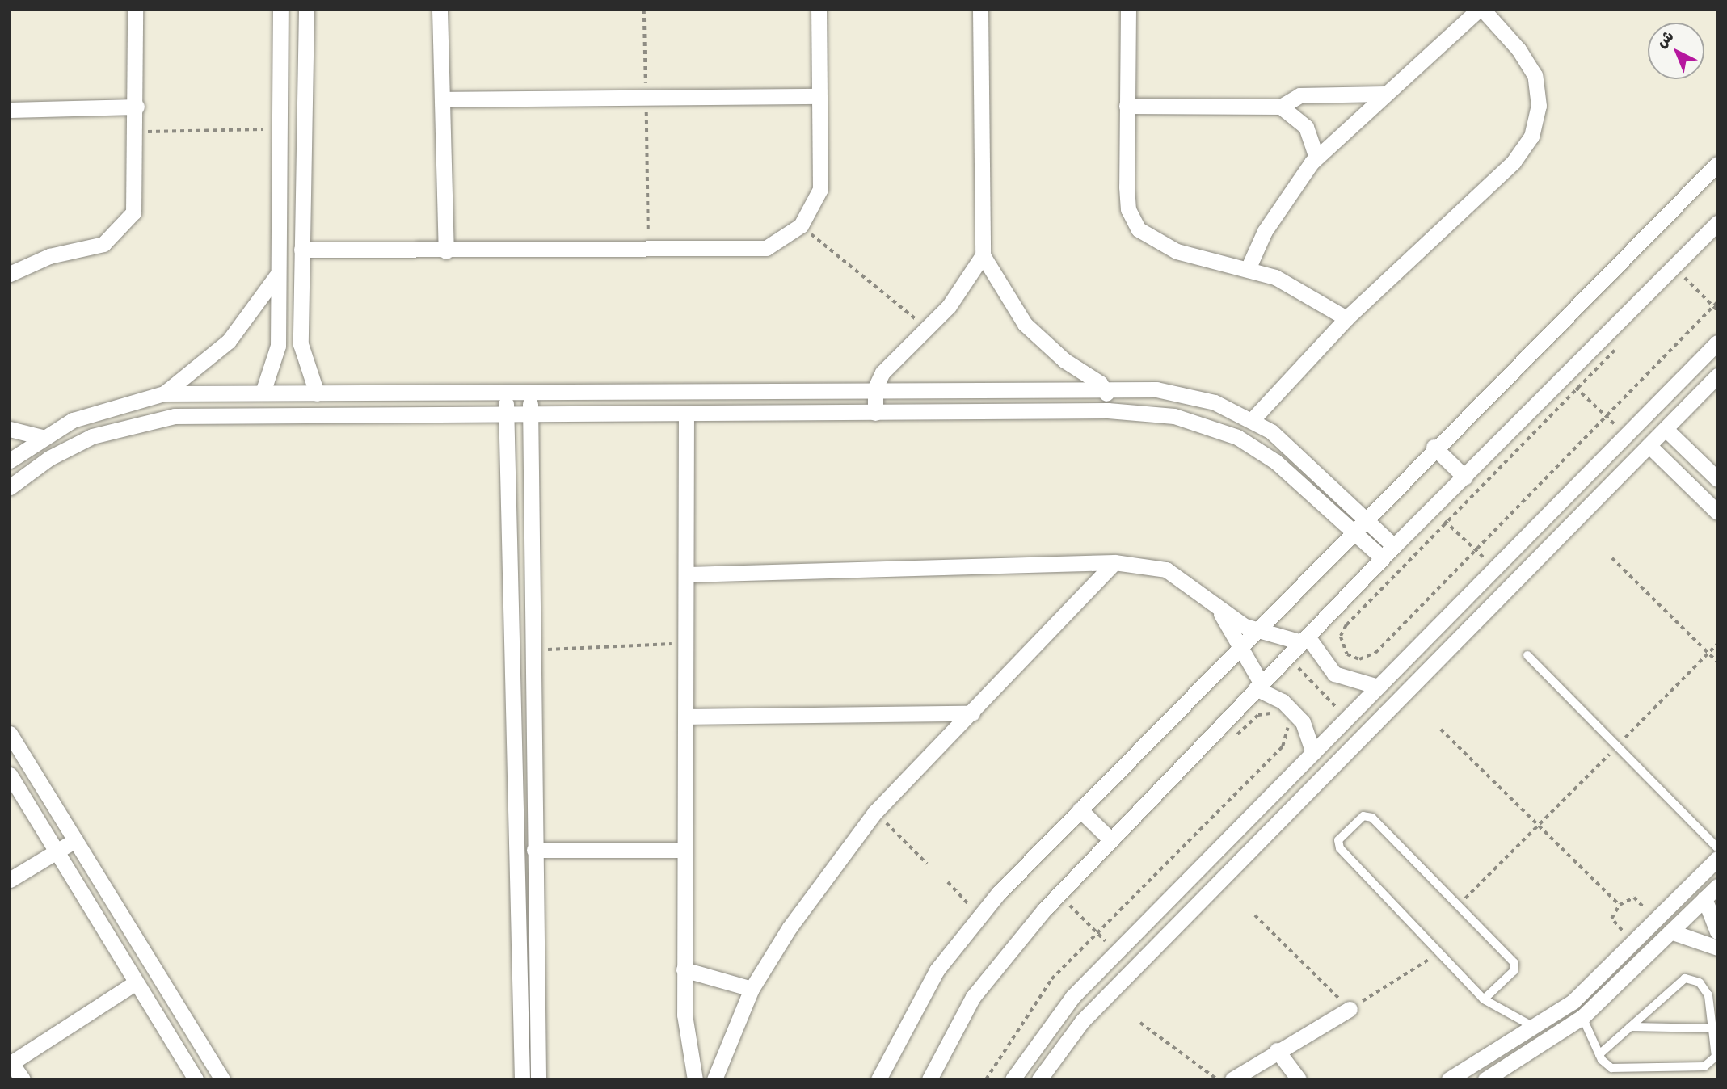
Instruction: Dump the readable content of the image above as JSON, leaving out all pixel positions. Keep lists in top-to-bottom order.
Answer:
{
  "north": "top left"
}
